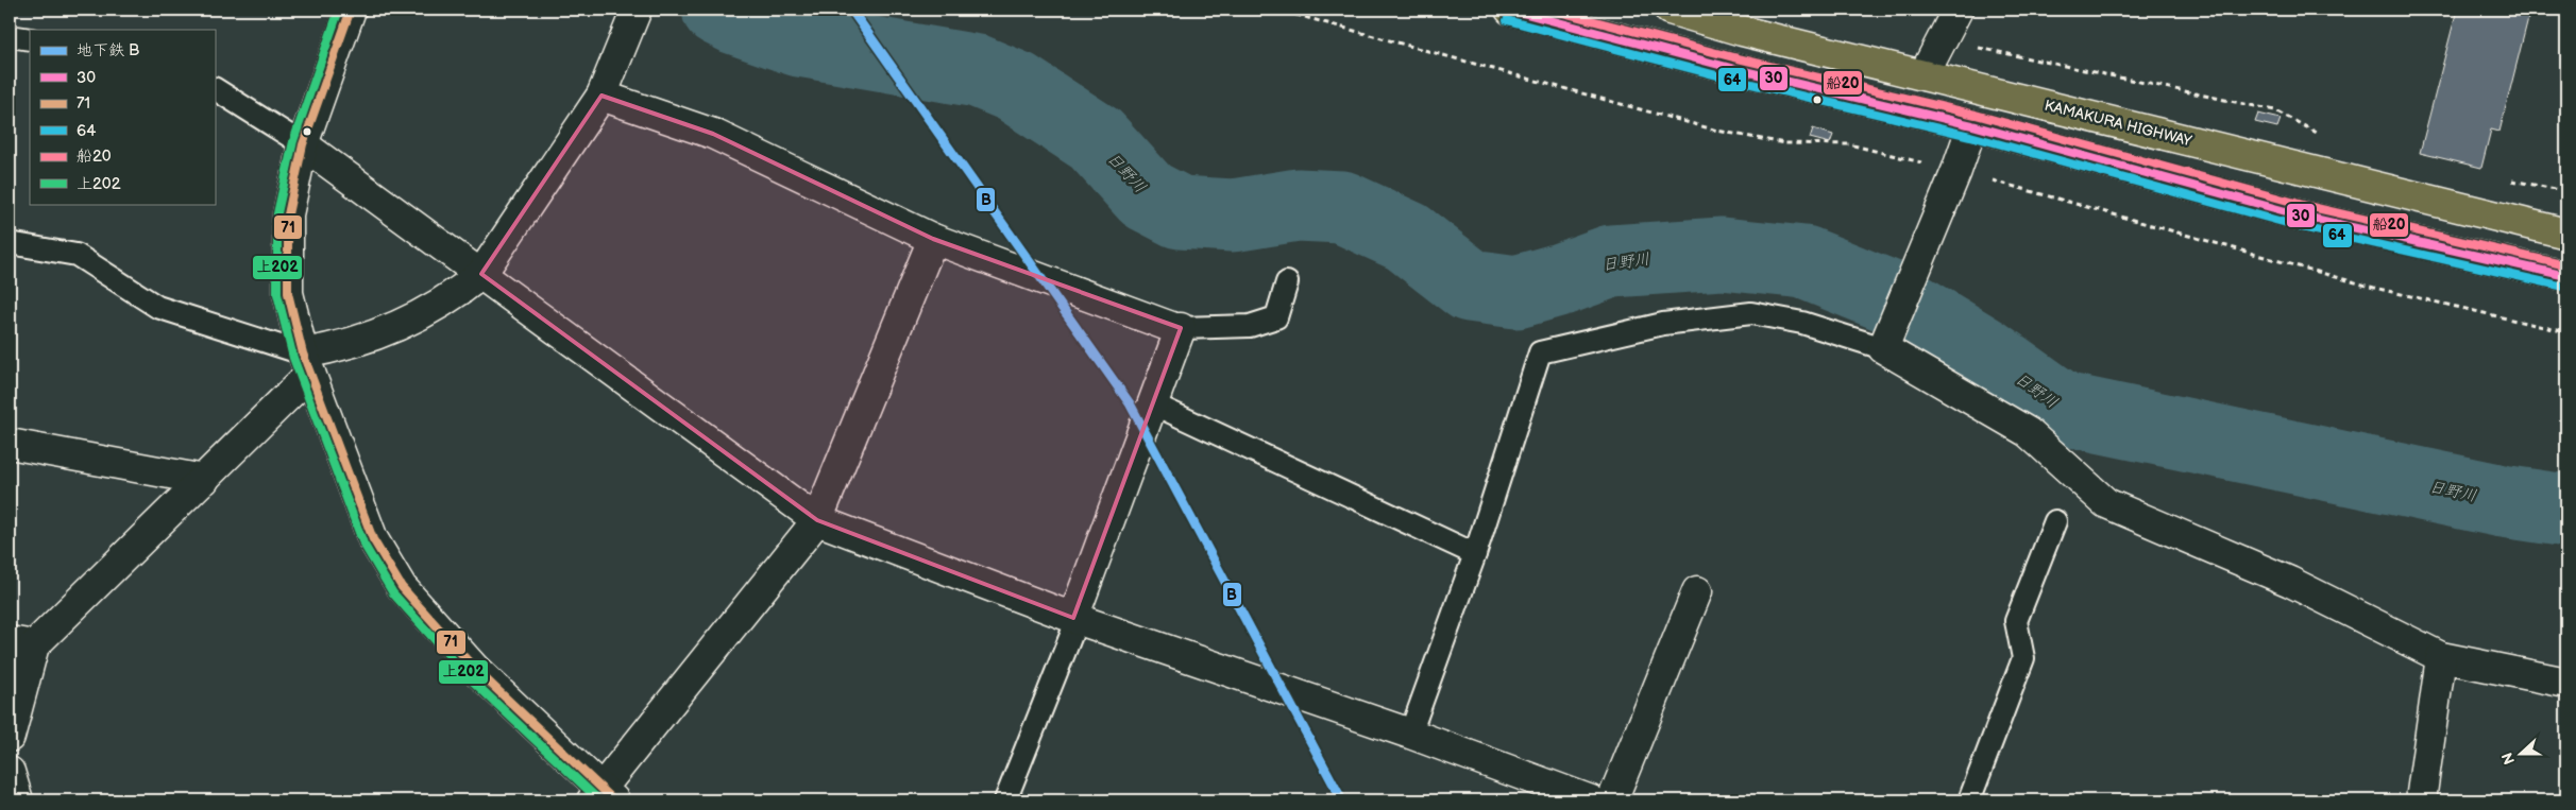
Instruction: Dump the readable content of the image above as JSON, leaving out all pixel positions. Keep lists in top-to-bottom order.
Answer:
{
  "streets": {
    "main road": ["KAMAKURA HIGHWAY"]
  },
  "water": ["日野川"],
  "lines": [
    "metro line B",
    "transit line 30",
    "transit line 71",
    "transit line 船20",
    "transit line 上202",
    "transit line 64"
  ],
  "legend": [
    "地下鉄 B",
    "30",
    "71",
    "64",
    "船20",
    "上202"
  ],
  "north": "left"
}
